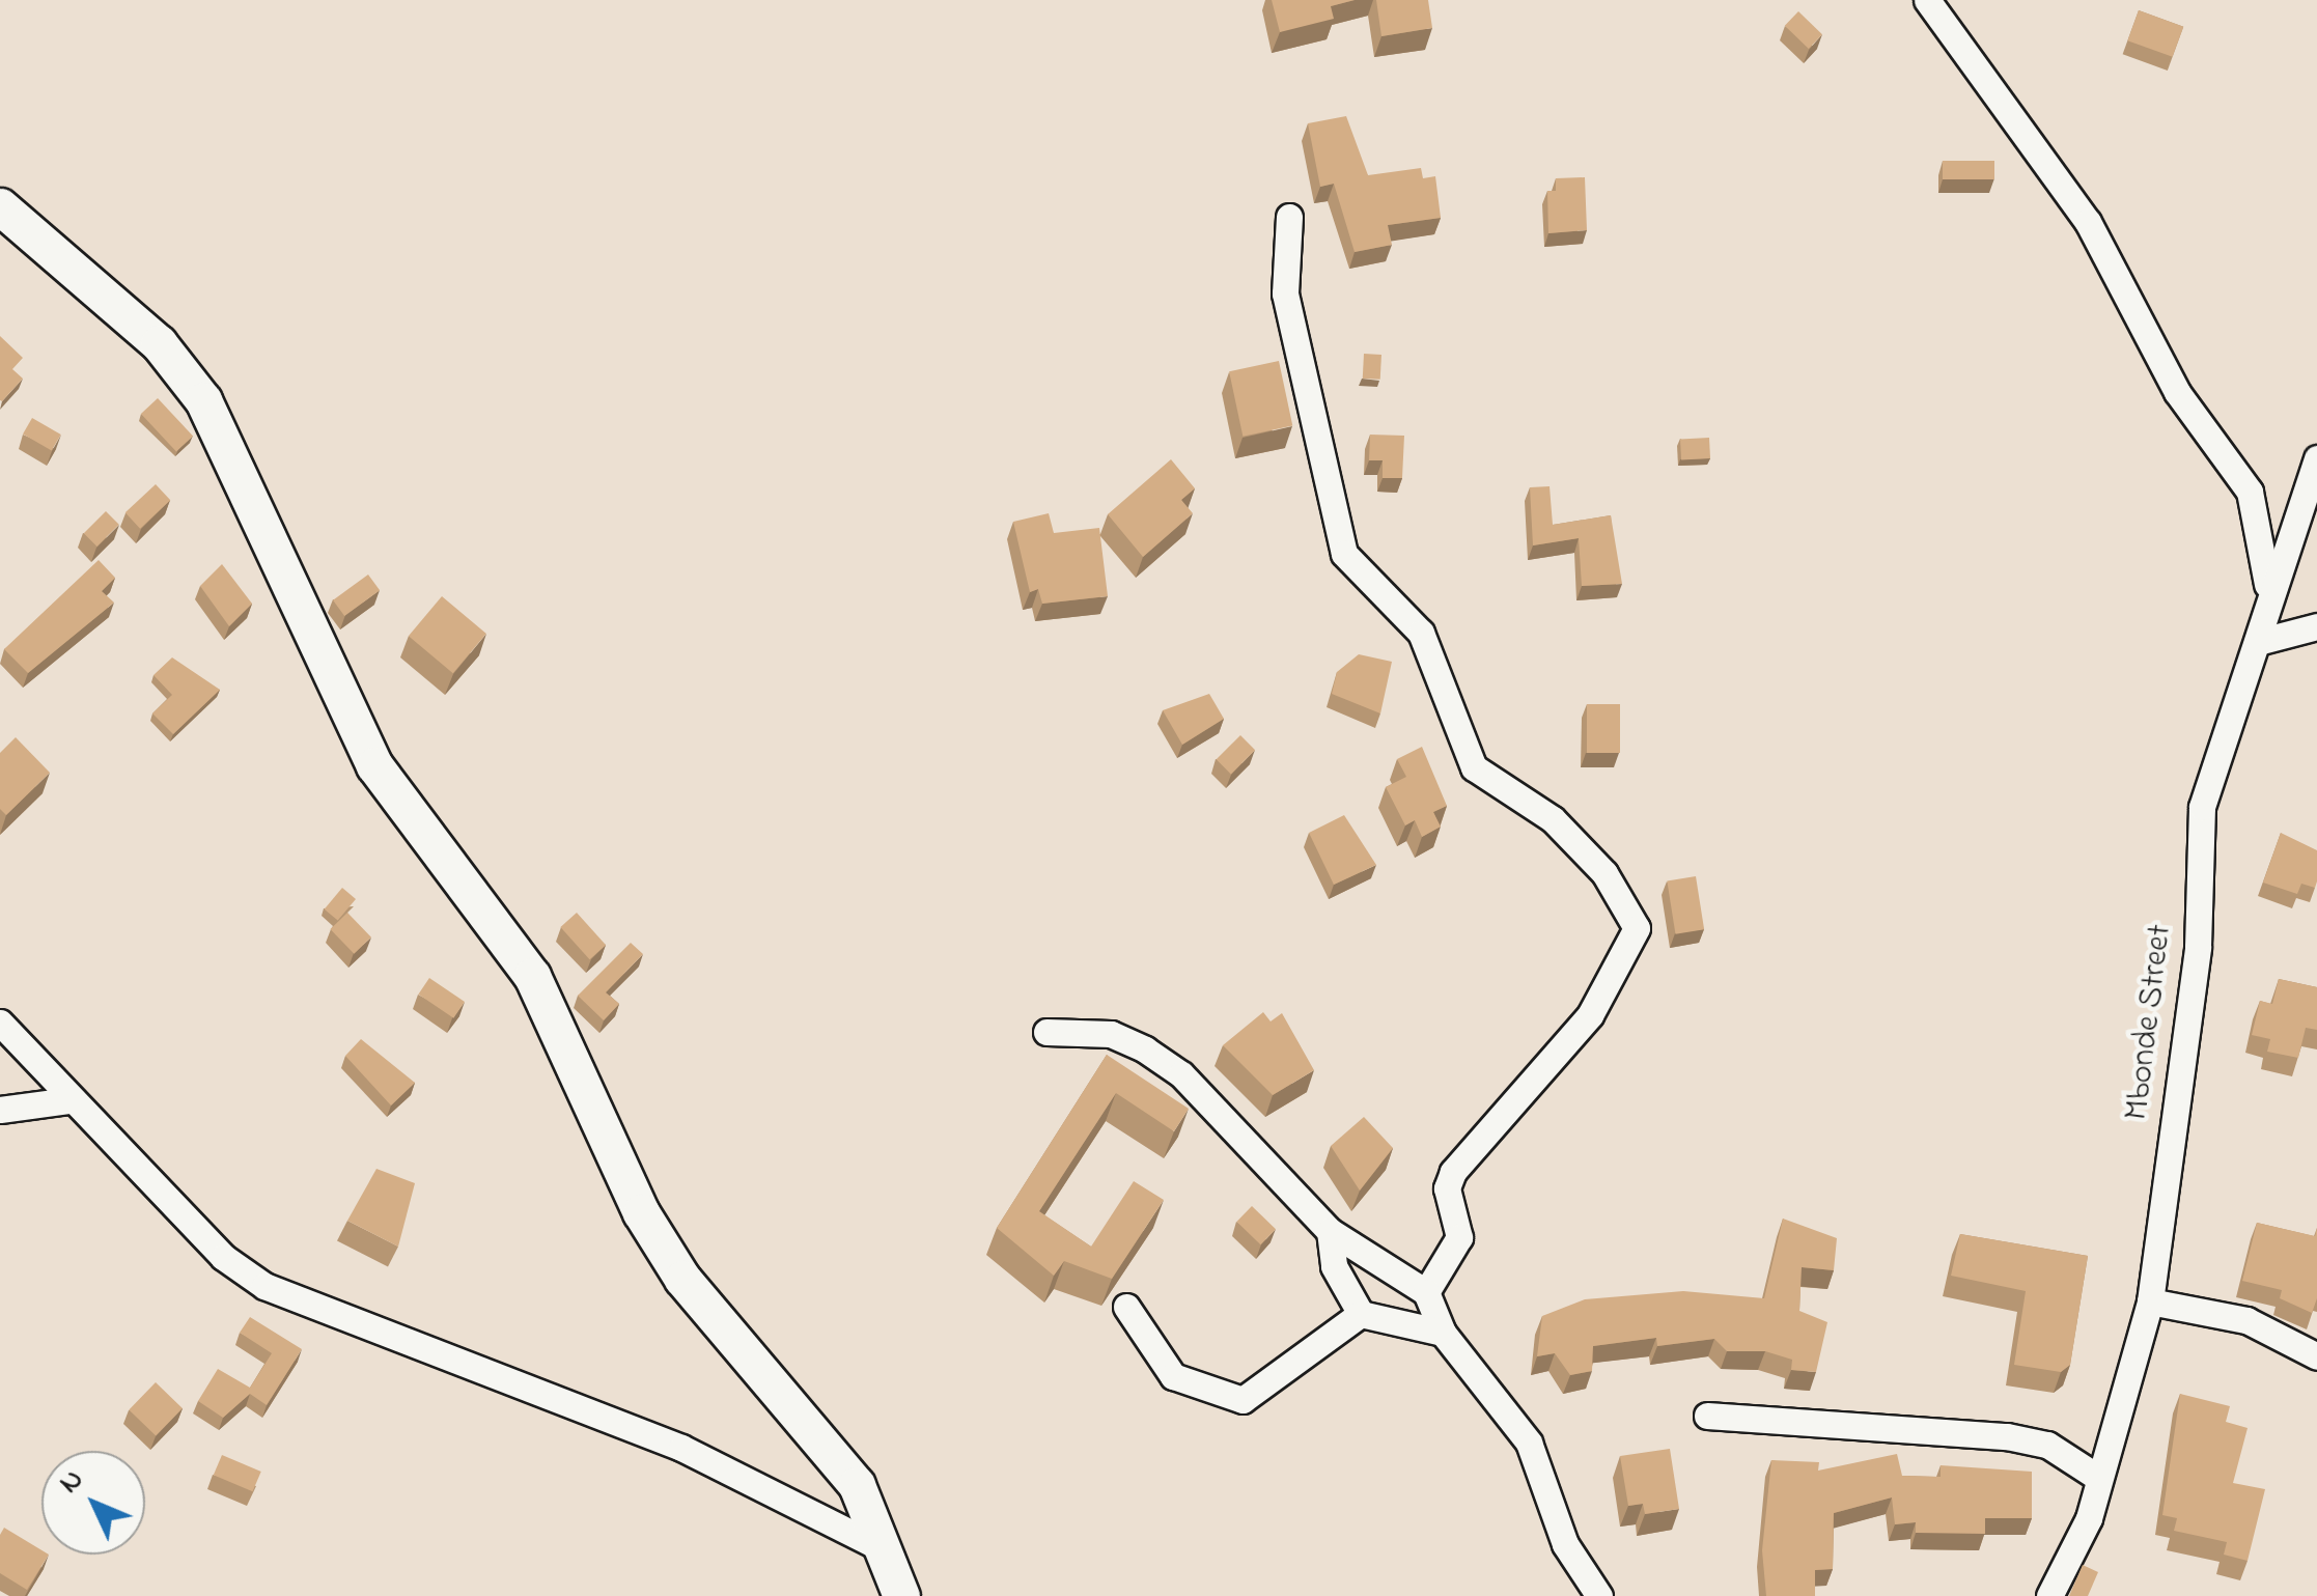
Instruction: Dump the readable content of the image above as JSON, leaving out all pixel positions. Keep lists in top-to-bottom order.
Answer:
{
  "streets": {
    "street": ["Mbonde Street"]
  },
  "north": "top left"
}
